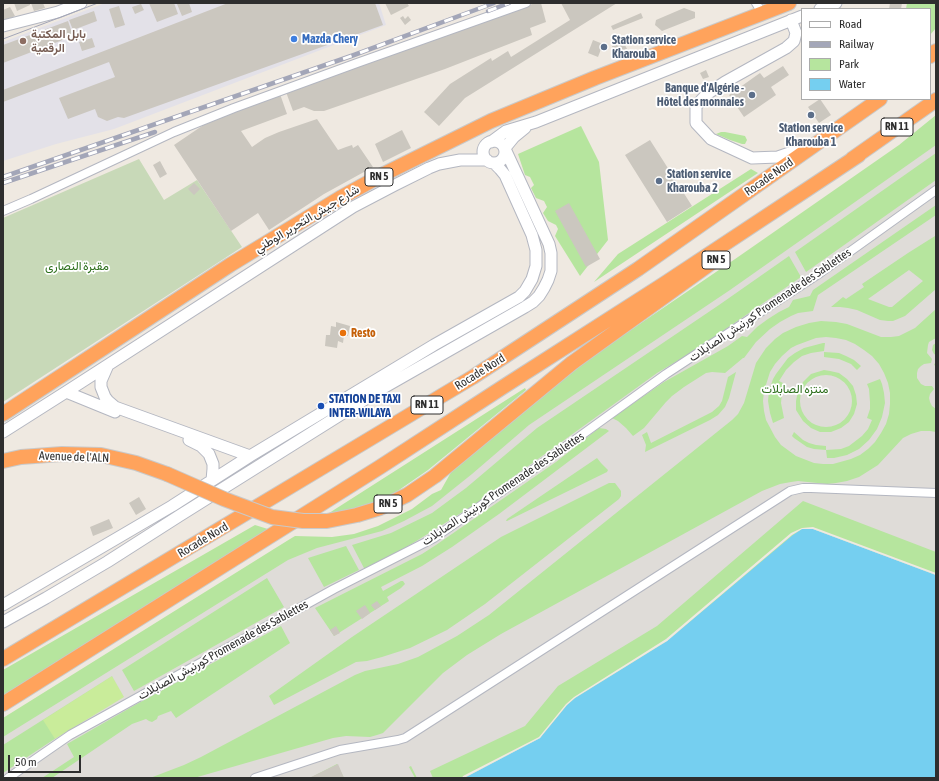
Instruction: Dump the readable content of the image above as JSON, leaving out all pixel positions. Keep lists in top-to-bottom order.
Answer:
{
  "streets": {
    "highway": [
      "RN 11",
      "RN 5",
      "Rocade Nord",
      "شارع جيش التحرير الوطني",
      "Avenue de l'ALN"
    ],
    "street": ["كورنيش الصابلات Promenade des Sablettes"]
  },
  "crossings": [
    ["Rocade Nord", "Avenue de l'ALN"]
  ],
  "parks": ["مقبرة النصارى", "منتزه الصابلات"],
  "places": [
    "Mazda Chery",
    "بابل المكتبة الرقمية",
    "Station service Kharouba",
    "Banque d'Algérie - Hôtel des monnaies",
    "Station service Kharouba 1",
    "Station service Kharouba 2",
    "Resto",
    "STATION DE TAXI INTER-WILAYA"
  ],
  "legend": [
    "Road",
    "Railway",
    "Park",
    "Water"
  ],
  "scale_bar": "50 m"
}
